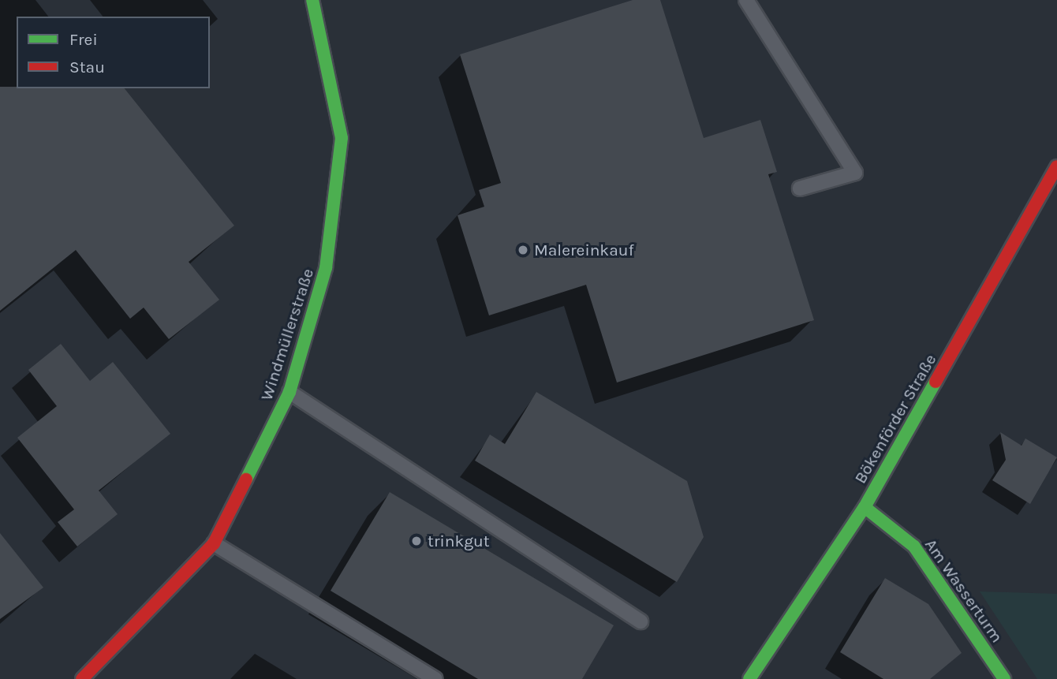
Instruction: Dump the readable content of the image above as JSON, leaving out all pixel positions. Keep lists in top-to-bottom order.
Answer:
{
  "streets": {
    "street": ["Windmüllerstraße", "Bökenförder Straße", "Am Wasserturm"]
  },
  "crossings": [
    ["Bökenförder Straße", "Am Wasserturm"]
  ],
  "places": ["Malereinkauf", "trinkgut"],
  "legend": ["Frei", "Stau"]
}
